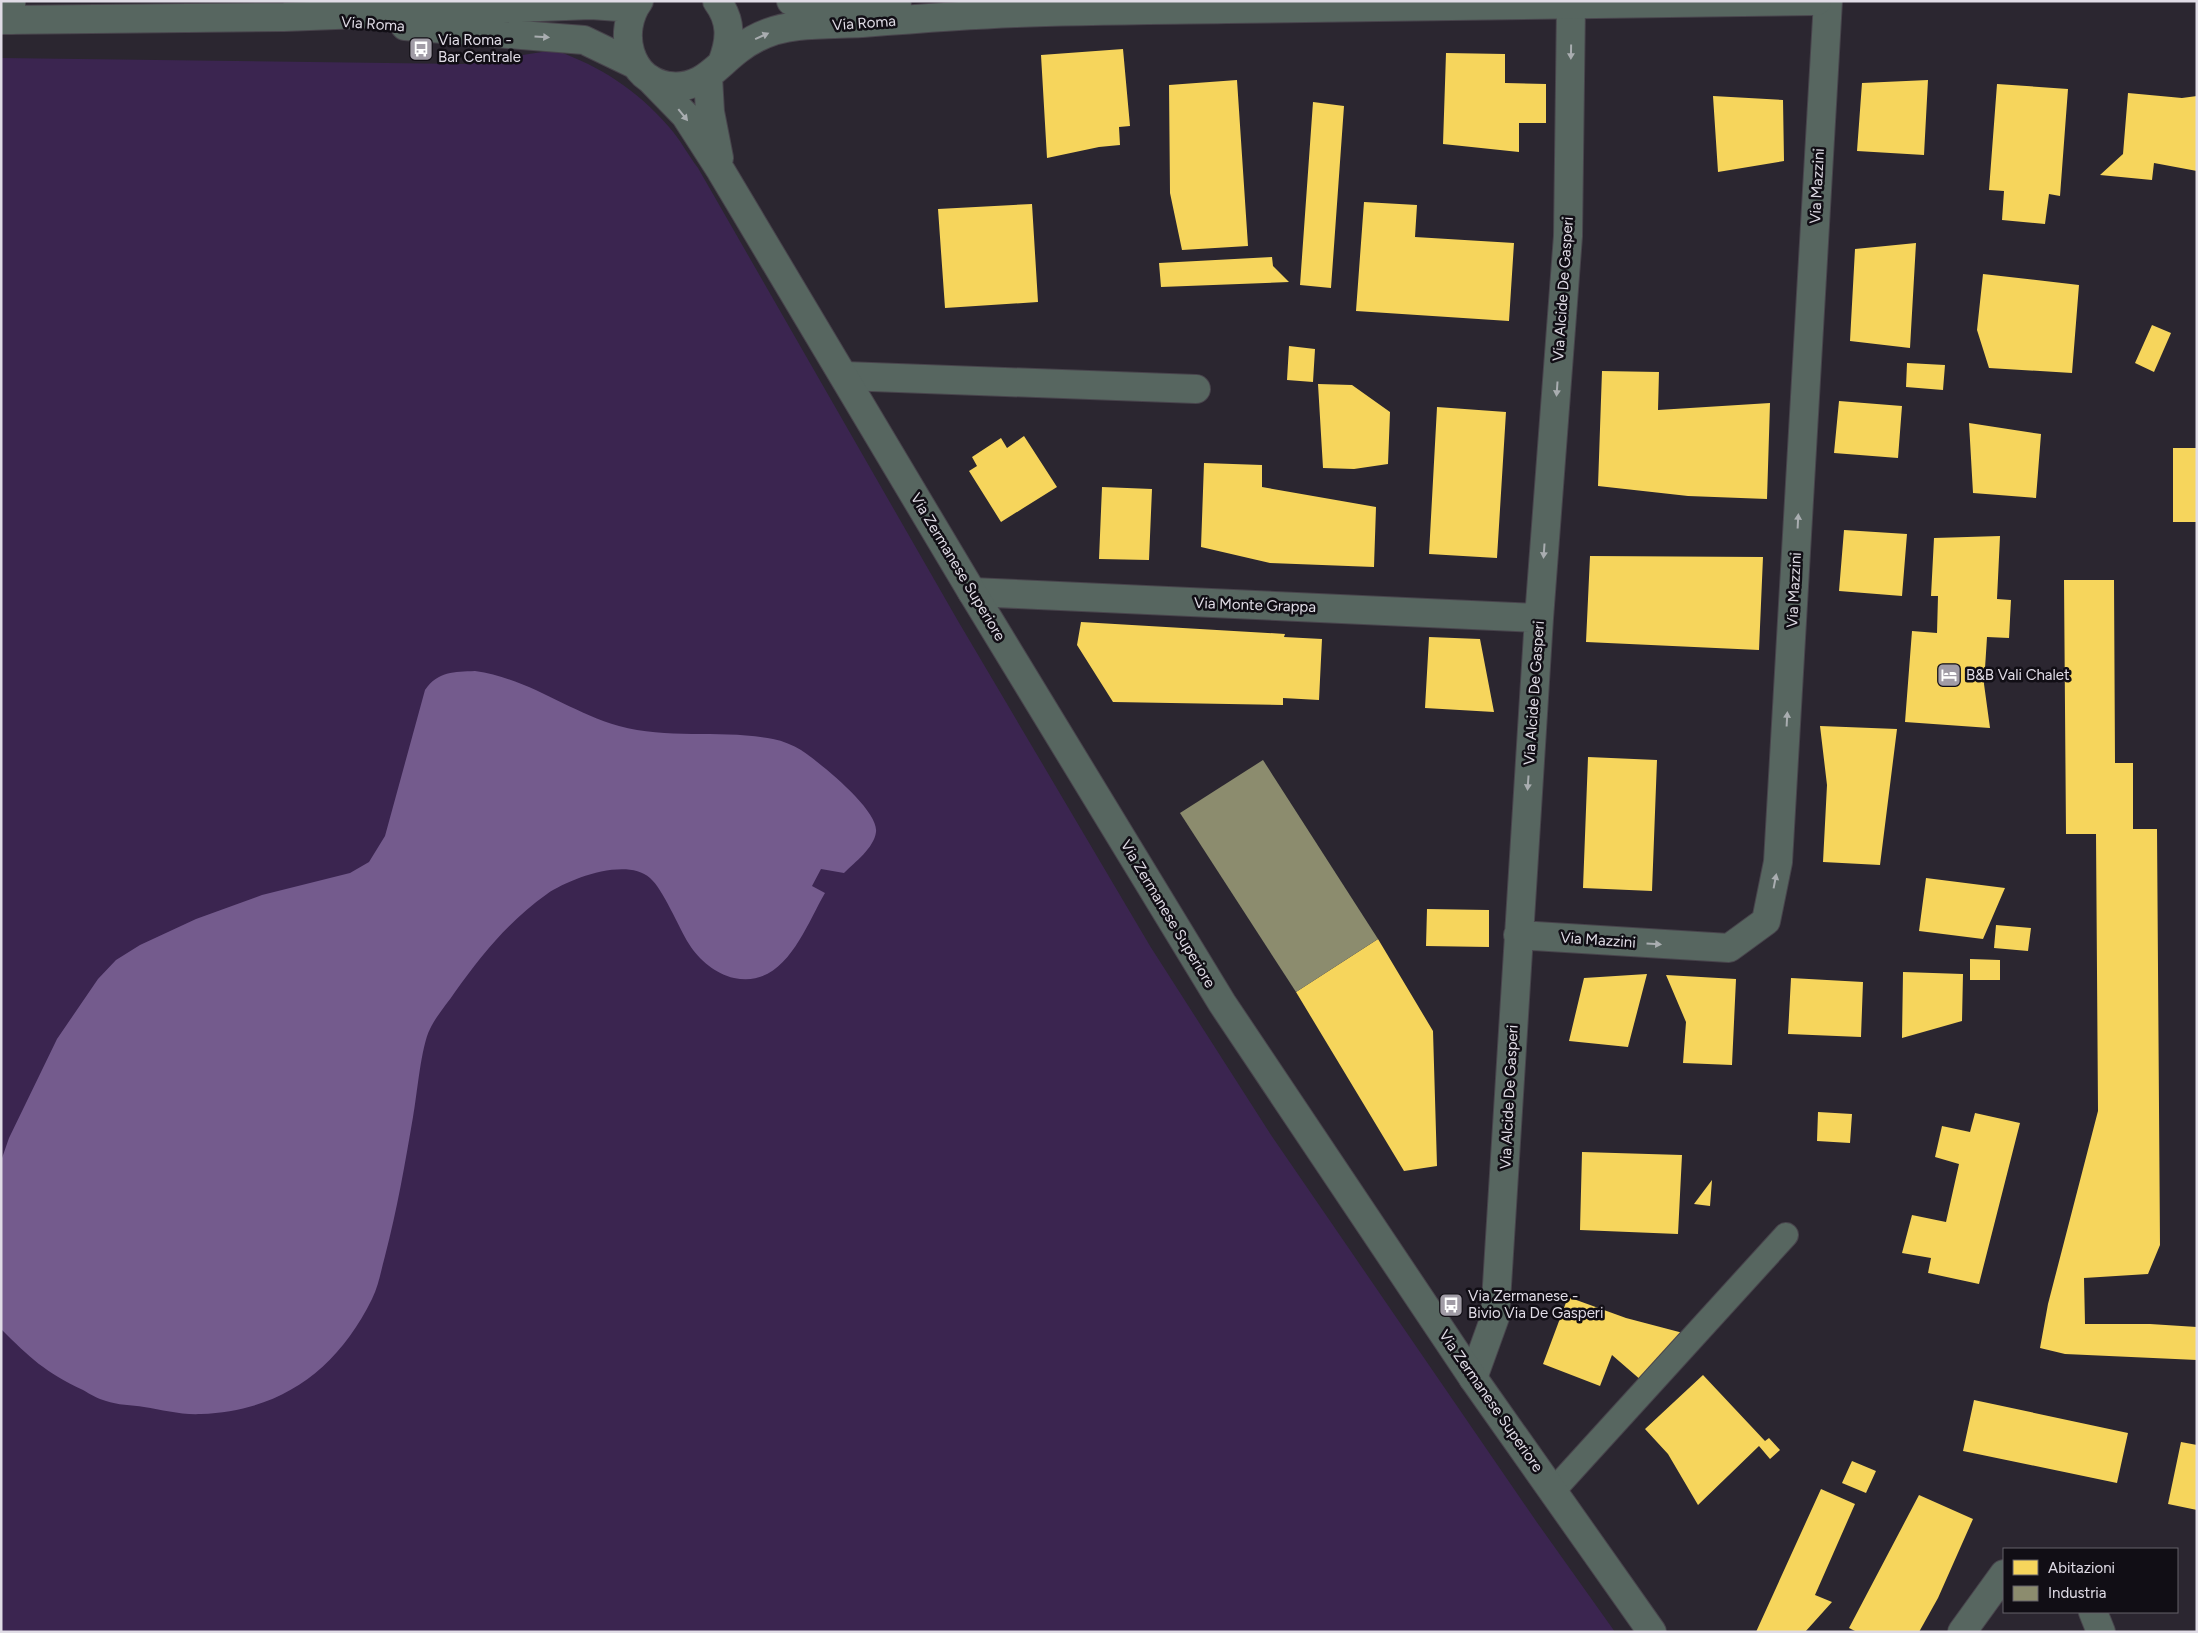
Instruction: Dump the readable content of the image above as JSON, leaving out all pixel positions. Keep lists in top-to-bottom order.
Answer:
{
  "streets": {
    "street": [
      "Via Roma",
      "Via Mazzini",
      "Via Alcide De Gasperi",
      "Via Zermanese Superiore",
      "Via Monte Grappa"
    ]
  },
  "crossings": [
    ["Via Roma", "Via Alcide De Gasperi"],
    ["Via Roma", "Via Zermanese Superiore"],
    ["Via Mazzini", "Via Alcide De Gasperi"],
    ["Via Alcide De Gasperi", "Via Zermanese Superiore"],
    ["Via Alcide De Gasperi", "Via Monte Grappa"],
    ["Via Zermanese Superiore", "Via Monte Grappa"]
  ],
  "one_way": ["Via Mazzini", "Via Alcide De Gasperi"],
  "places": {
    "bus stop": ["Via Roma - Bar Centrale", "Via Zermanese - Bivio Via De Gasperi"],
    "hotel": ["B&B Vali Chalet"]
  },
  "legend": ["Abitazioni", "Industria"]
}
